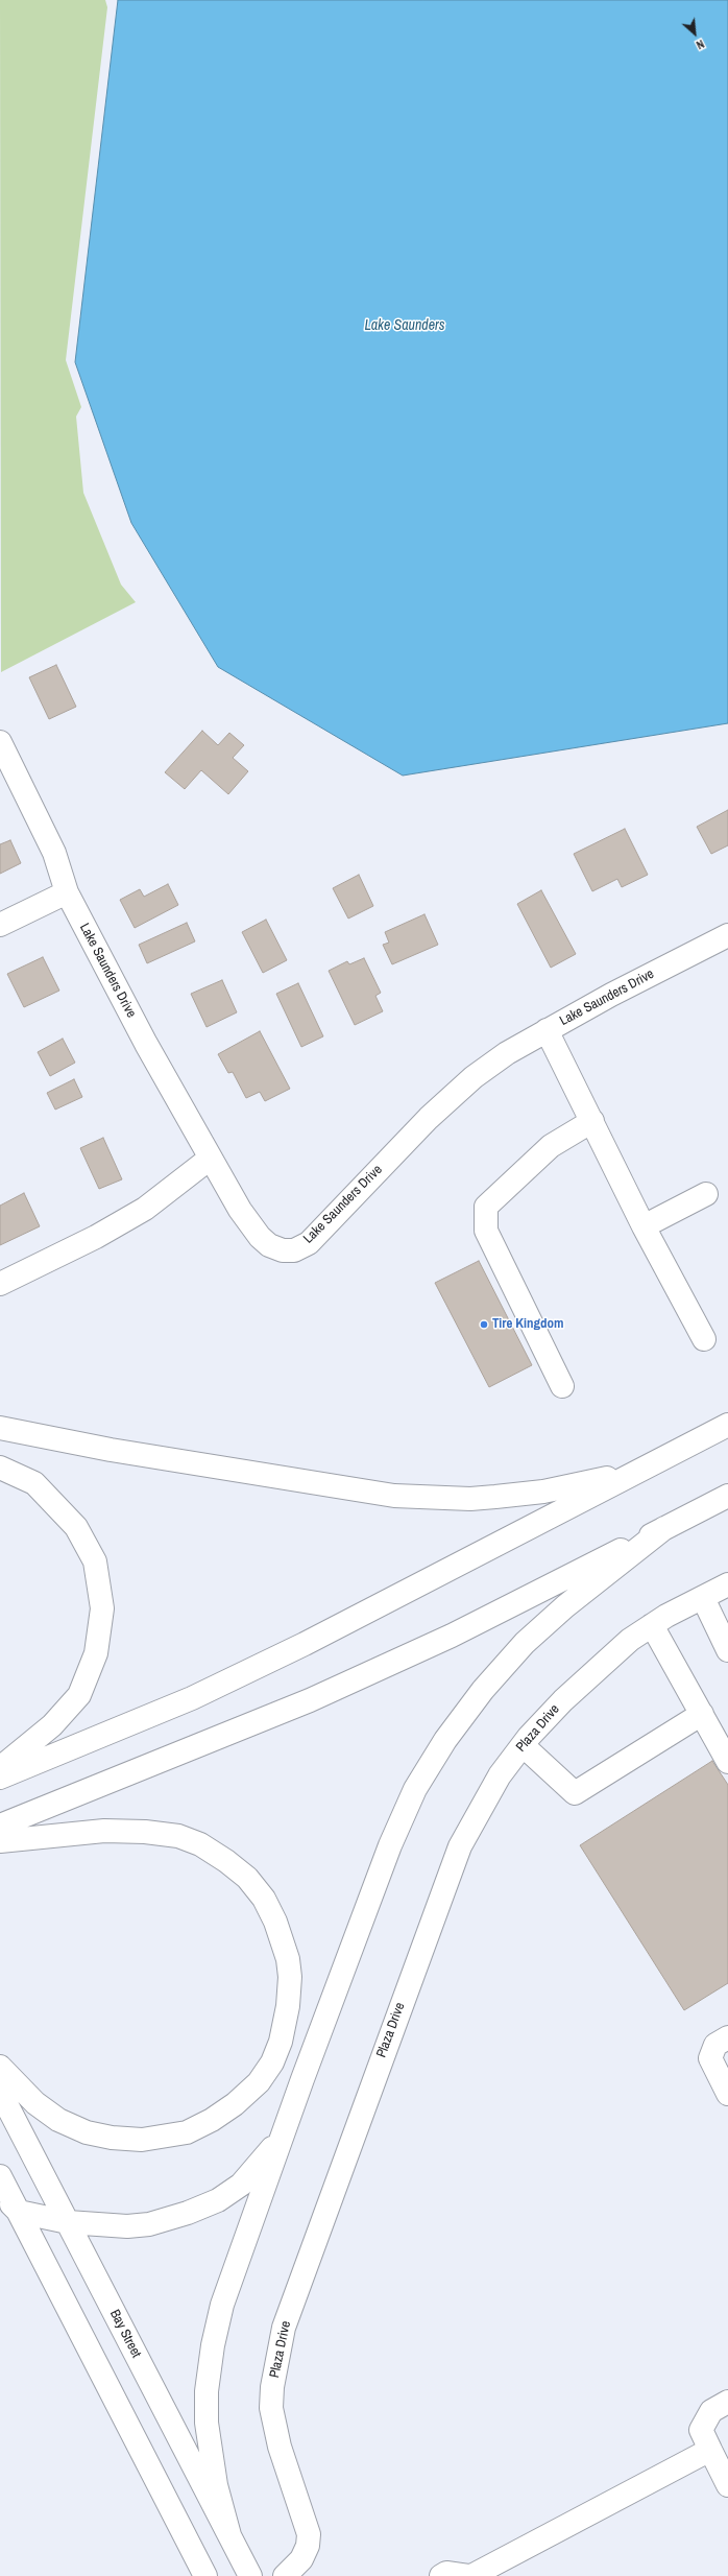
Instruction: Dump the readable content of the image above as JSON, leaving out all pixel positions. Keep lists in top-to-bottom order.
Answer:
{
  "streets": {
    "main road": ["Lake Saunders Drive", "Plaza Drive", "Bay Street"]
  },
  "water": ["Lake Saunders"],
  "places": ["Tire Kingdom"],
  "north": "bottom right"
}
